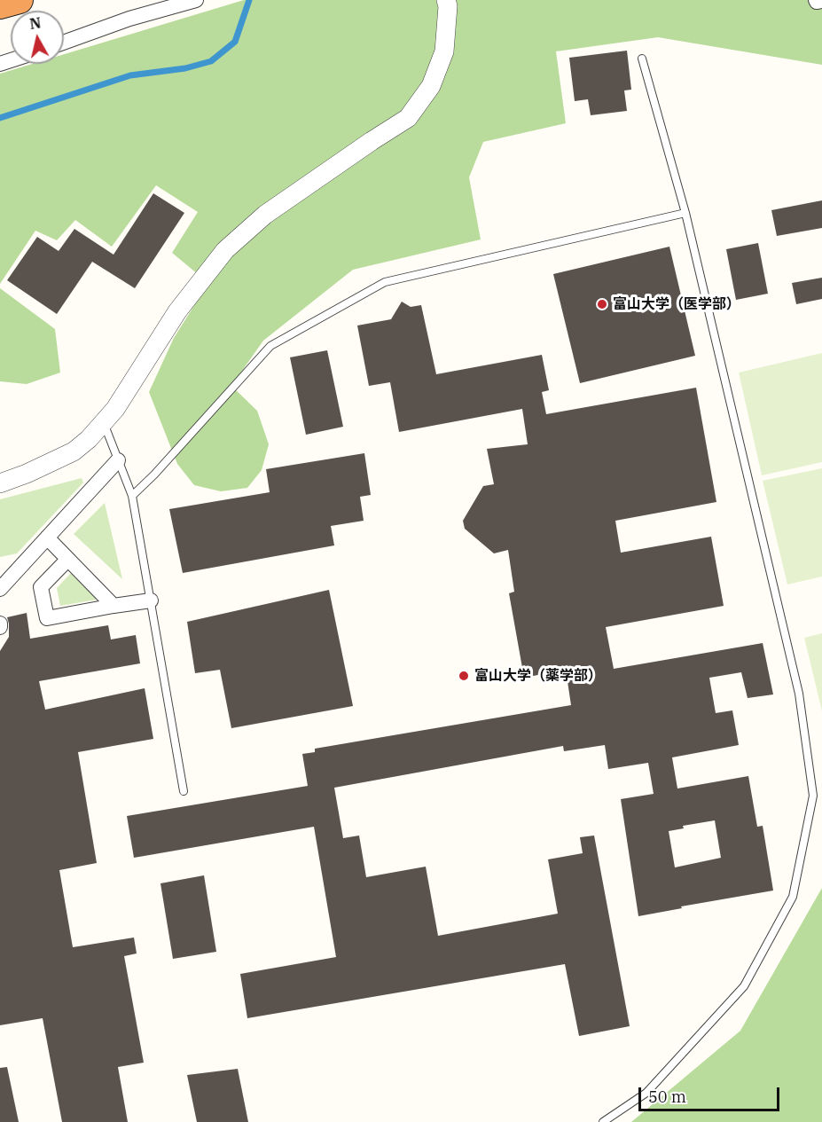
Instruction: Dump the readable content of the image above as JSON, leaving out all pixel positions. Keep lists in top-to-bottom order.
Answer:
{
  "places": ["富山大学（医学部）", "富山大学（薬学部）"],
  "scale_bar": "50 m",
  "north": "top"
}
